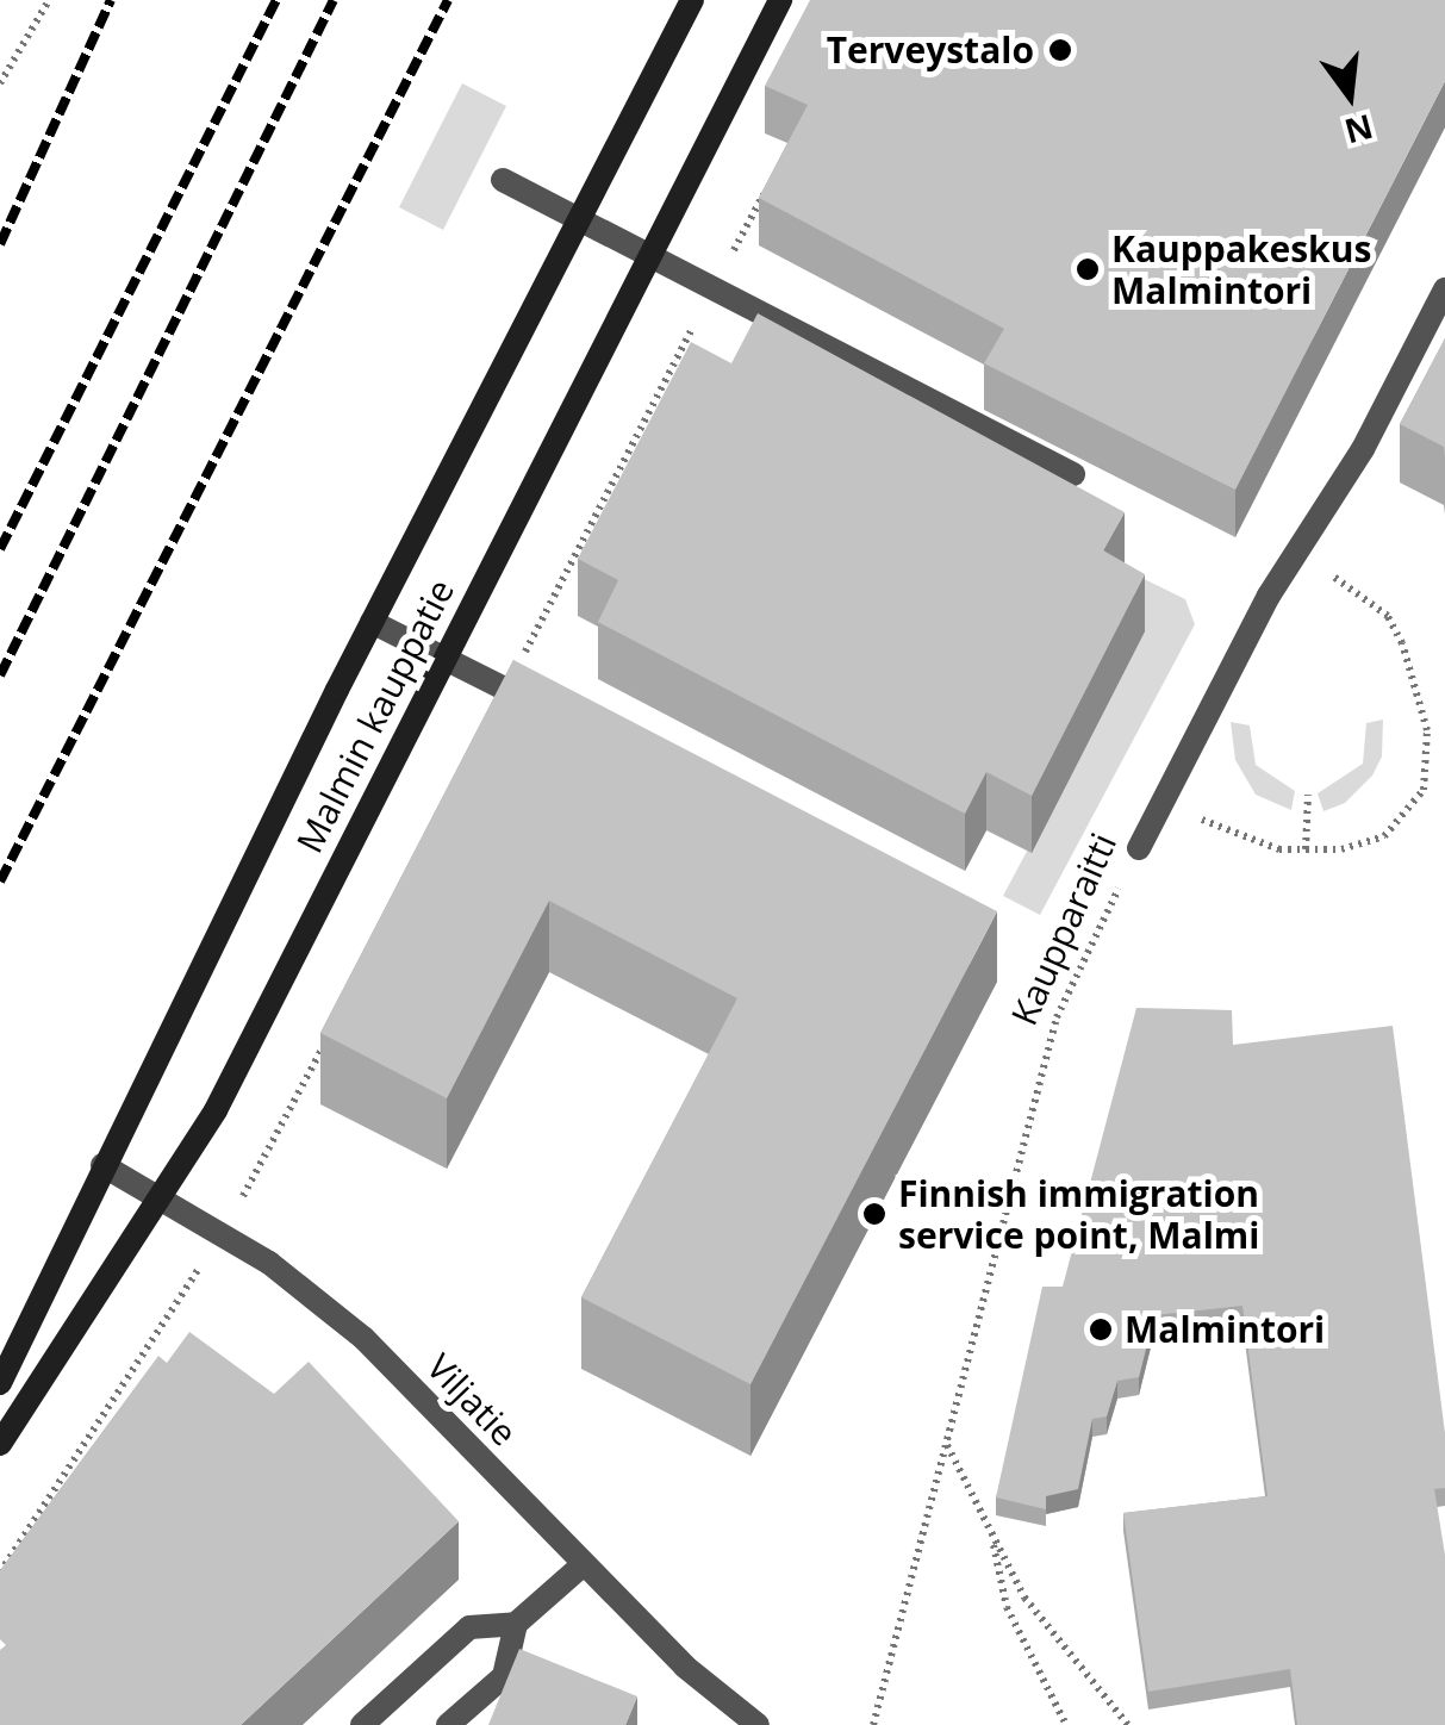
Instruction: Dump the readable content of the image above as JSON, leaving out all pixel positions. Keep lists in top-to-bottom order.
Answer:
{
  "streets": {
    "main road": ["Malmin kauppatie"],
    "street": ["Kaupparaitti", "Viljatie"]
  },
  "crossings": [
    ["Malmin kauppatie", "Viljatie"]
  ],
  "places": [
    "Terveystalo",
    "Kauppakeskus Malmintori",
    "Finnish immigration service point, Malmi",
    "Malmintori"
  ],
  "north": "bottom"
}
